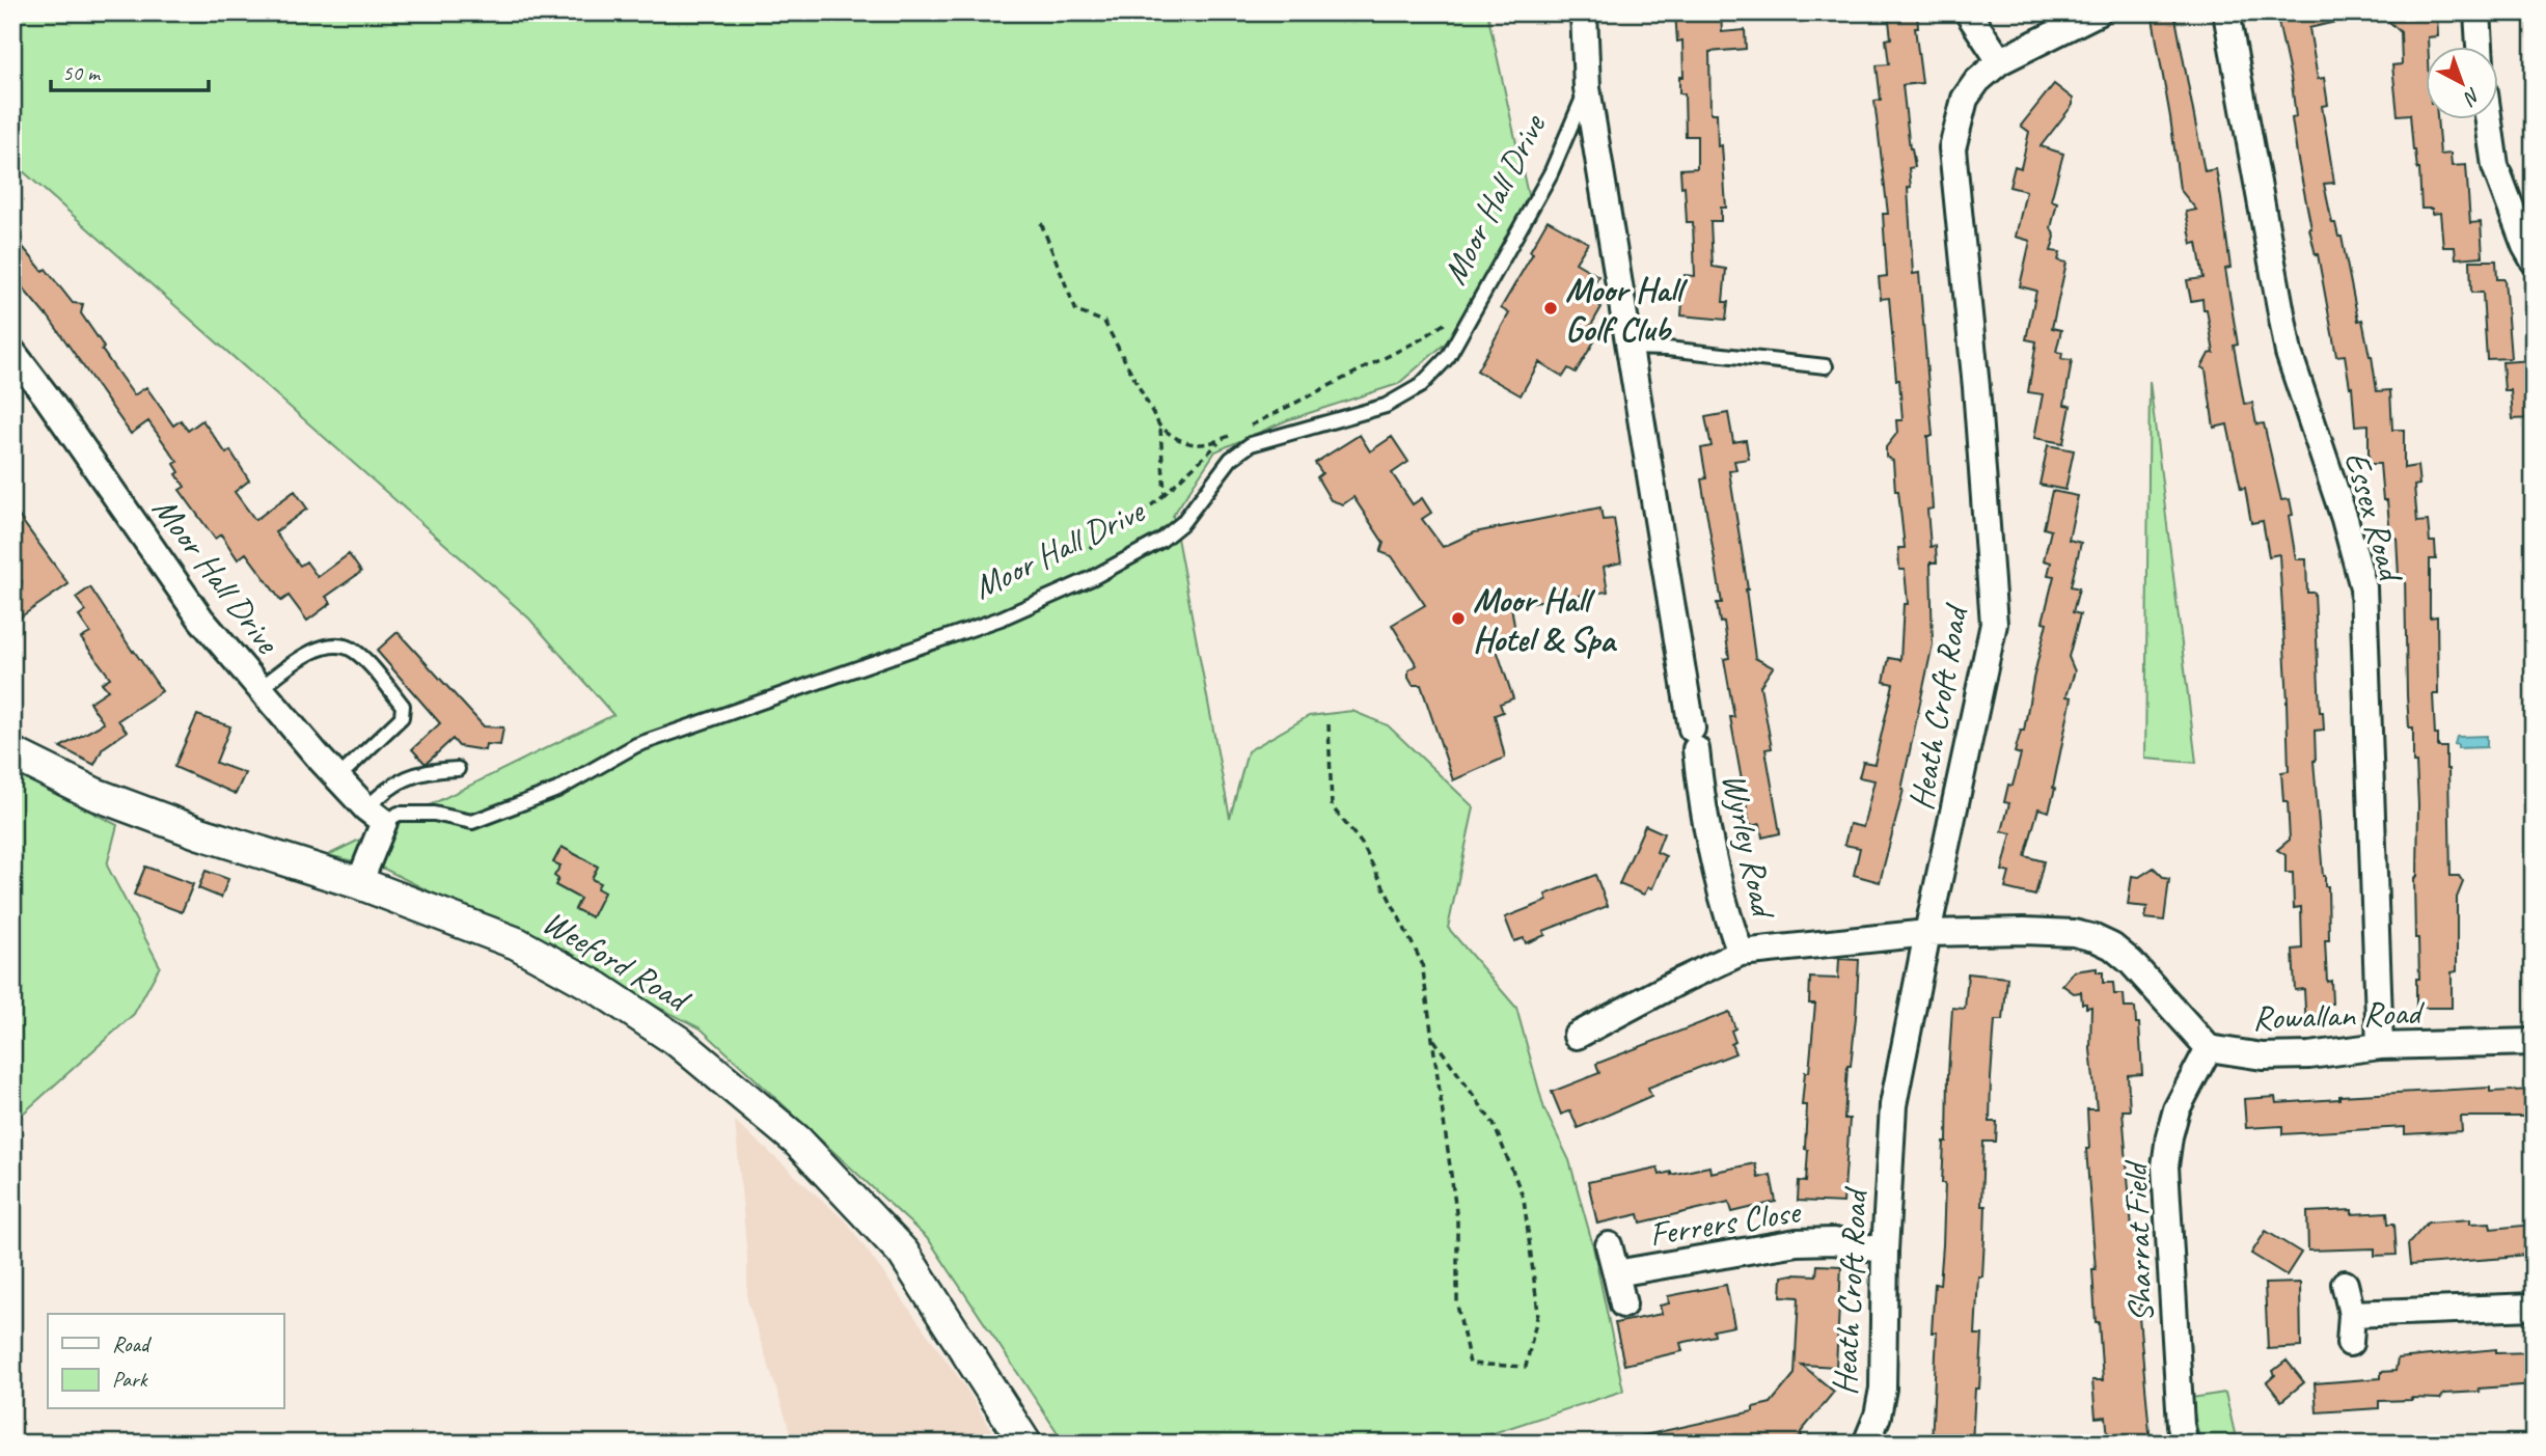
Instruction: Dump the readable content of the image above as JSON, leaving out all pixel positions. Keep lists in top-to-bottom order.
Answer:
{
  "streets": {
    "street": [
      "Moor Hall Drive",
      "Essex Road",
      "Heath Croft Road",
      "Wyrley Road",
      "Weeford Road",
      "Rowallan Road",
      "Ferrers Close",
      "Sharrat Field"
    ]
  },
  "crossings": [
    ["Moor Hall Drive", "Wyrley Road"],
    ["Essex Road", "Rowallan Road"],
    ["Heath Croft Road", "Rowallan Road"],
    ["Heath Croft Road", "Ferrers Close"],
    ["Wyrley Road", "Rowallan Road"],
    ["Rowallan Road", "Sharrat Field"]
  ],
  "places": ["Moor Hall Golf Club", "Moor Hall Hotel & Spa"],
  "legend": ["Road", "Park"],
  "scale_bar": "50 m",
  "north": "bottom right"
}
